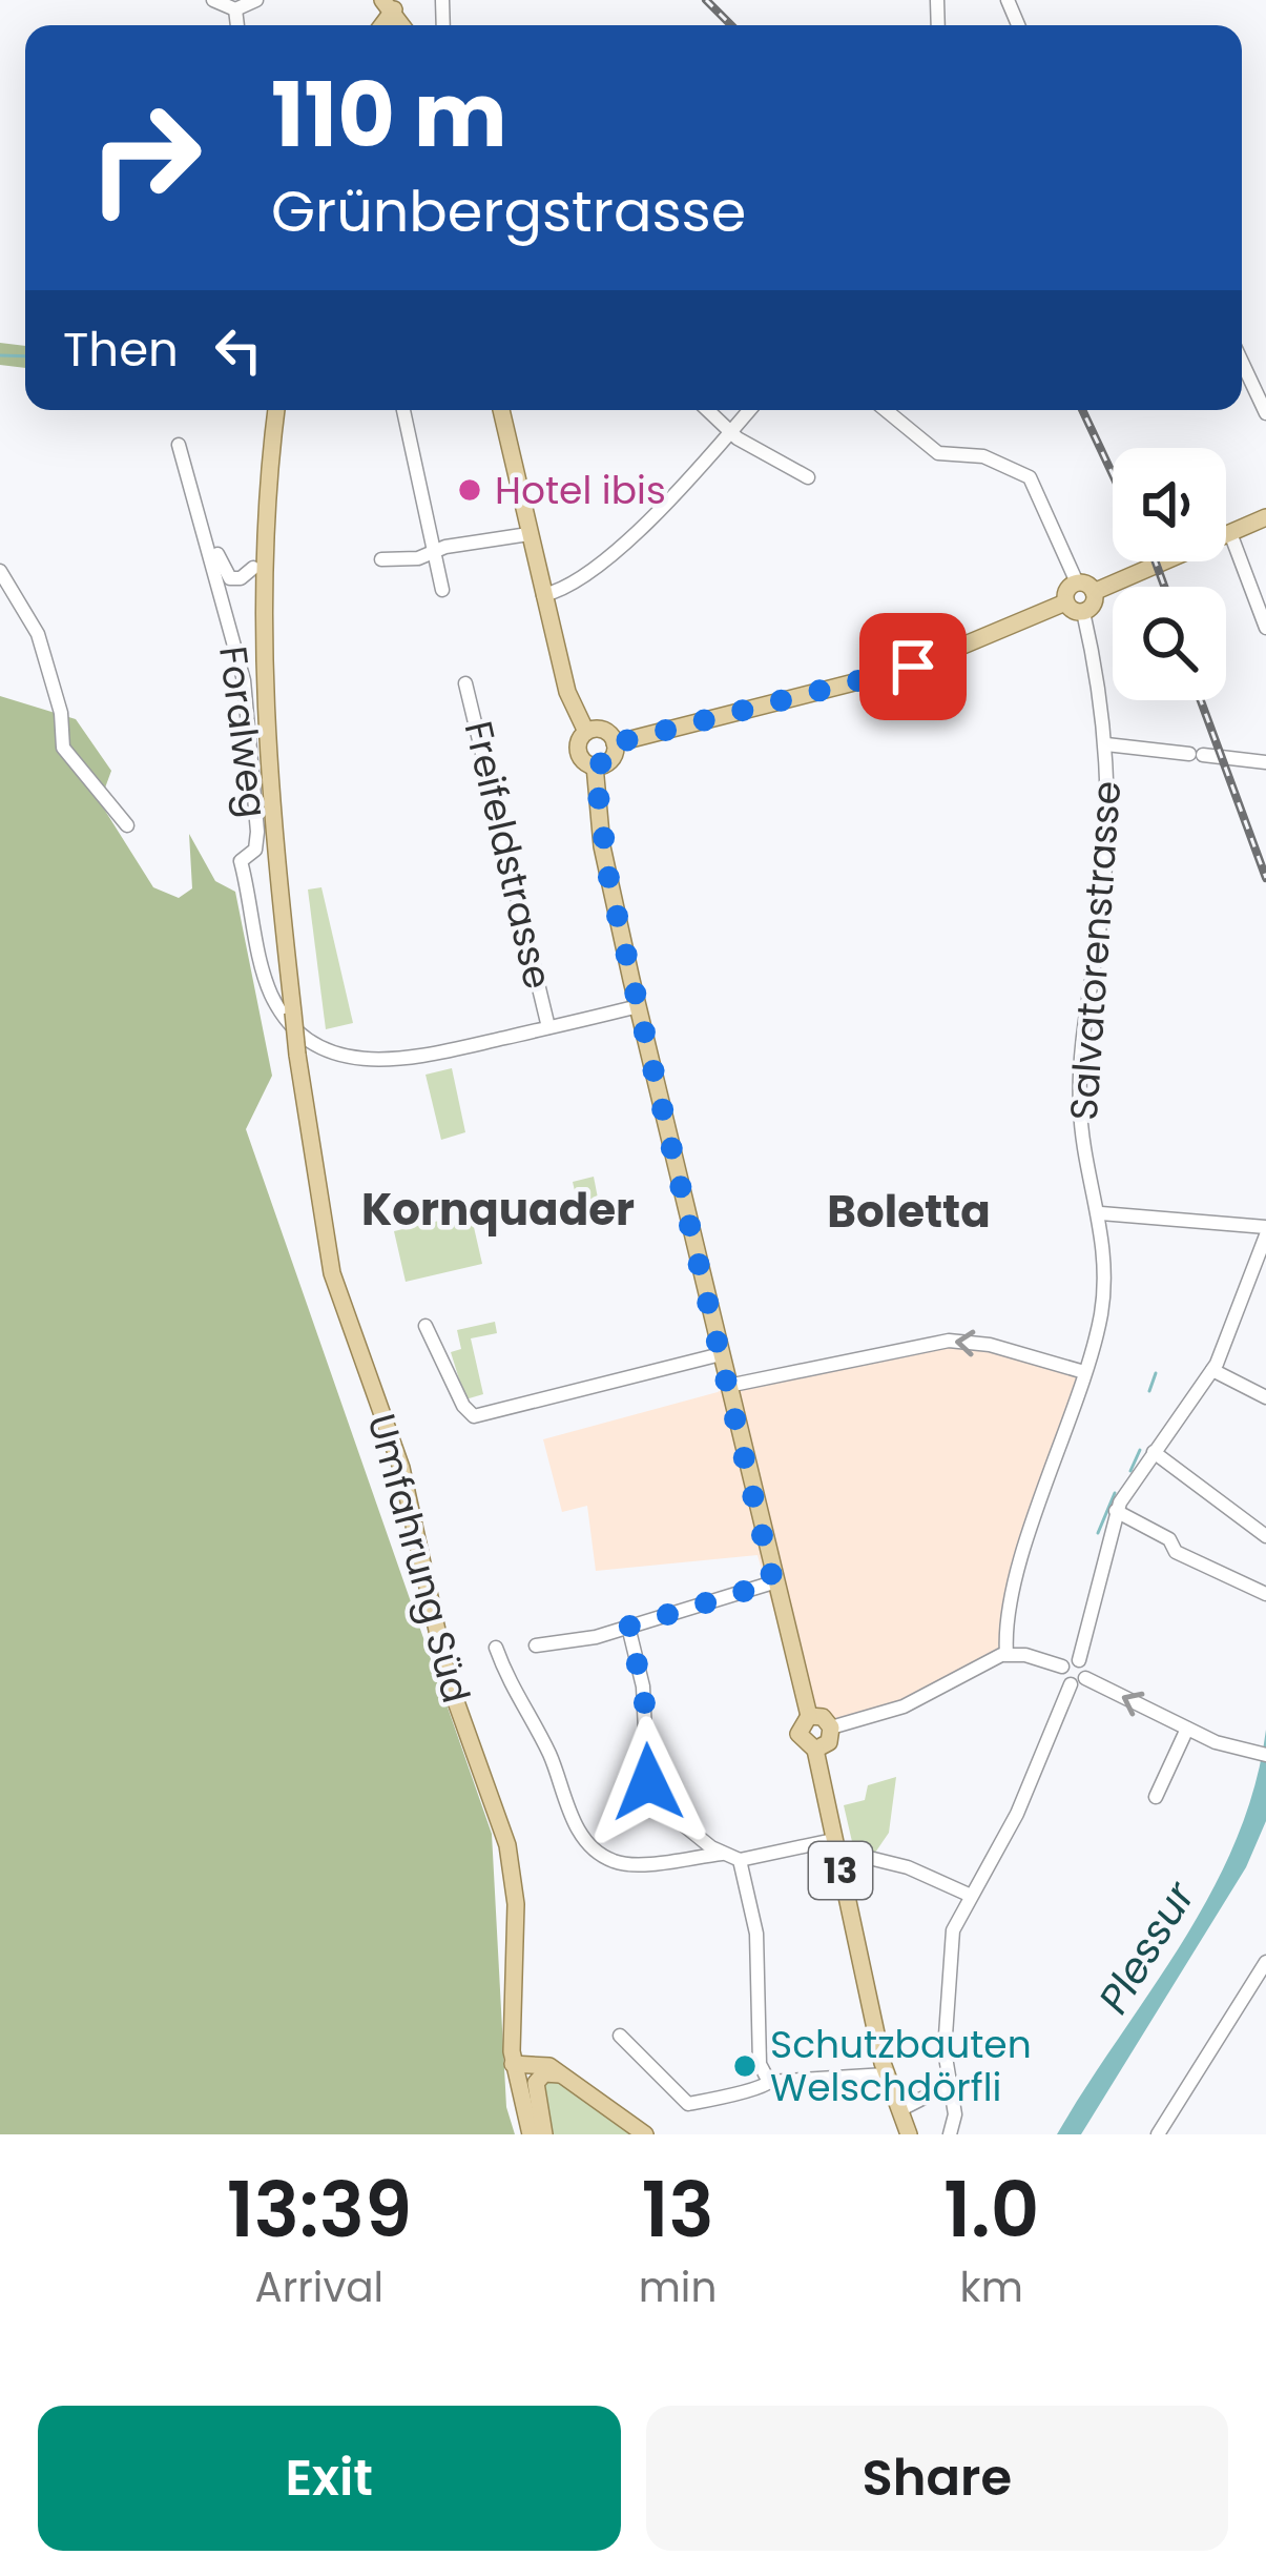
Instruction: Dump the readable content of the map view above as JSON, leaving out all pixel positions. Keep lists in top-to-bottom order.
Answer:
{
  "streets": {
    "main road": ["Umfahrung Süd", "13"],
    "street": ["Foralweg", "Freifeldstrasse", "Salvatorenstrasse"]
  },
  "crossings": [
    ["Foralweg", "Freifeldstrasse"]
  ],
  "districts": ["Kornquader", "Boletta"],
  "water": ["Plessur"],
  "places": ["Hotel ibis", "Schutzbauten Welschdörfli"],
  "page": {
    "turn": ["110 m", "Grünbergstrasse"],
    "then": "Then",
    "eta": [
      "13:39",
      "Arrival",
      "13",
      "min",
      "1.0",
      "km"
    ],
    "buttons": ["Exit", "Share"]
  }
}
